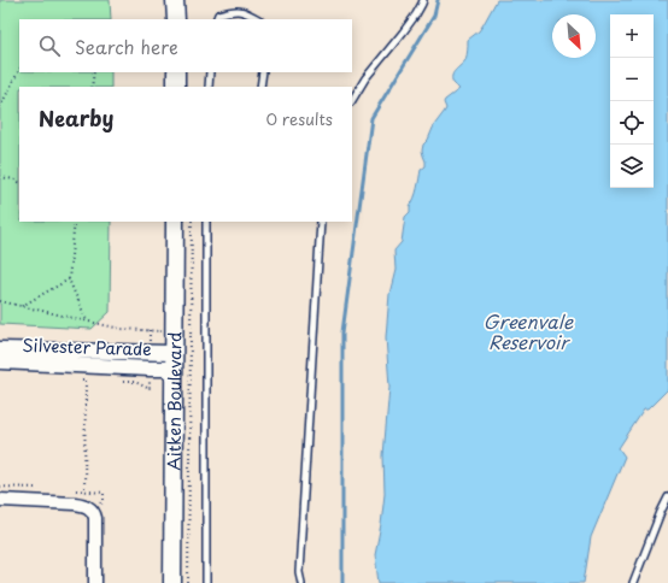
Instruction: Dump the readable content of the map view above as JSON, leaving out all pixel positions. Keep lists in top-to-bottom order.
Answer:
{
  "streets": {
    "main road": ["Aitken Boulevard"],
    "street": ["Silvester Parade"]
  },
  "crossings": [
    ["Silvester Parade", "Aitken Boulevard"]
  ],
  "water": ["Greenvale Reservoir"],
  "north": "bottom right",
  "page": {
    "map_buttons": ["+", "−"],
    "search": "Search here",
    "heading": ["Nearby", "0 results"]
  }
}
